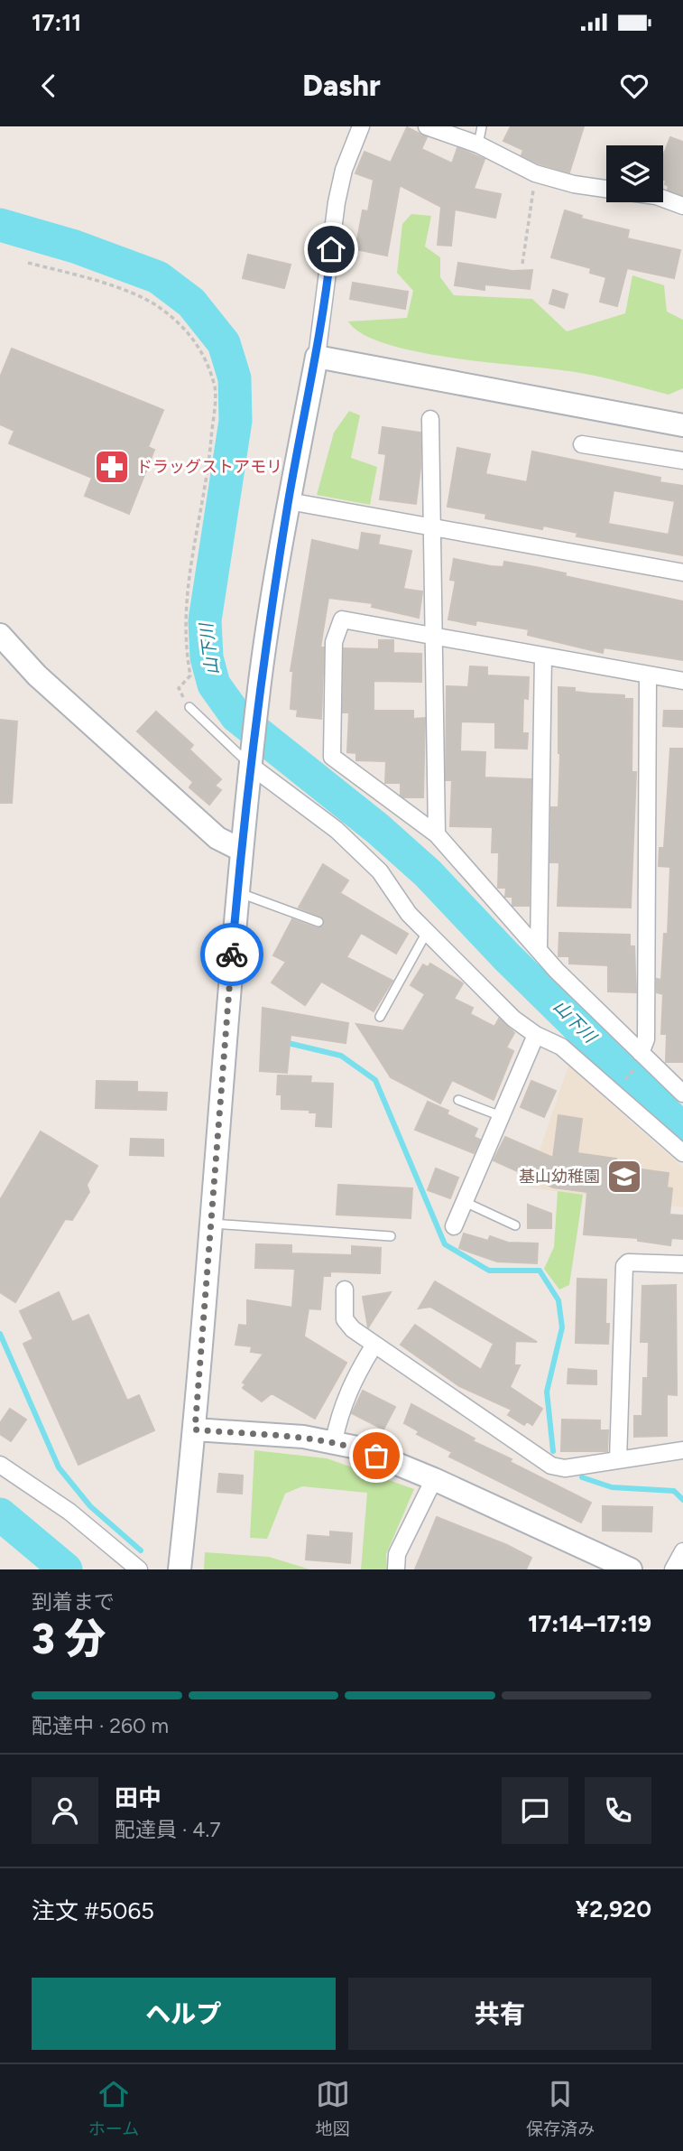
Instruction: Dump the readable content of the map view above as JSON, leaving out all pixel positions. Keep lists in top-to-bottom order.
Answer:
{
  "water": ["山下川"],
  "places": {
    "pharmacy": ["ドラッグストアモリ"],
    "school or university": ["基山幼稚園"]
  },
  "page": {
    "status": "17:11",
    "header": "Dashr",
    "heading": ["3 分", "到着まで", "17:14–17:19"],
    "panel": [
      "田中",
      "配達員 · 4.7",
      "注文 #5065",
      "¥2,920"
    ],
    "bar": "配達中 · 260 m",
    "buttons": ["ヘルプ", "共有"],
    "tabs": ["ホーム", "地図", "保存済み"]
  }
}
